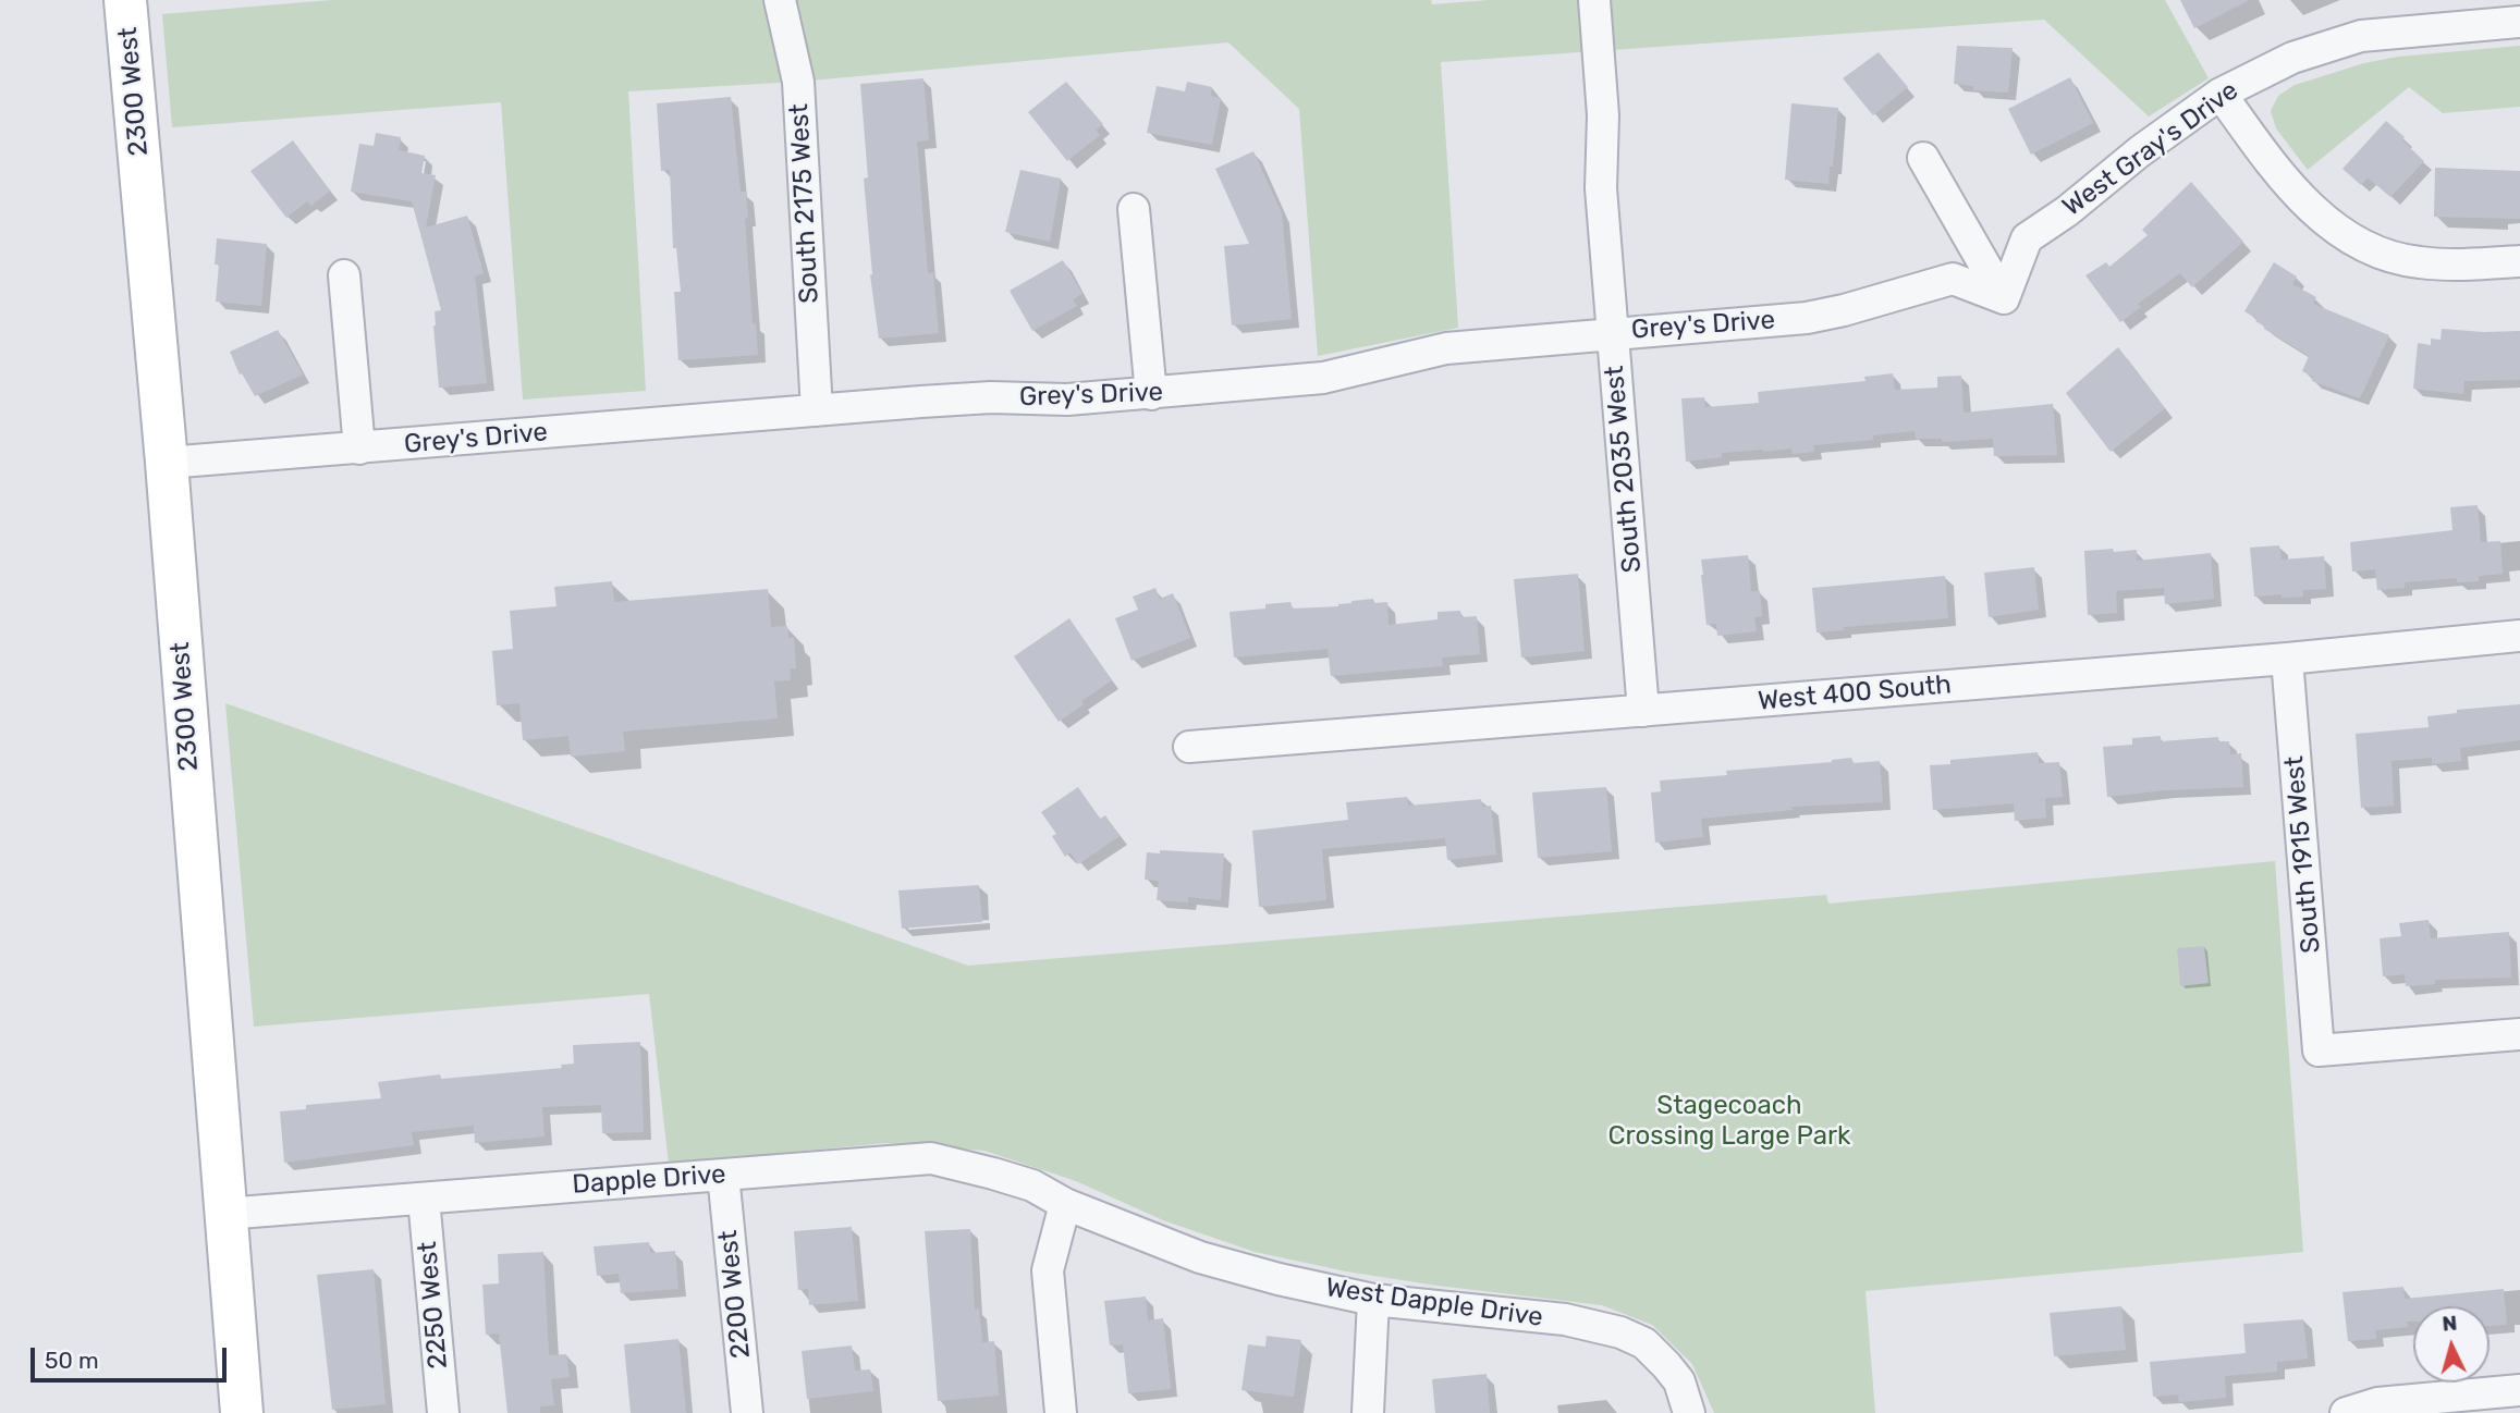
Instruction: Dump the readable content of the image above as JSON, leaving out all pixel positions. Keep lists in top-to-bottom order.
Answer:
{
  "streets": {
    "main road": ["2300 West"],
    "street": [
      "West Gray's Drive",
      "South 2175 West",
      "Grey's Drive",
      "South 2035 West",
      "West 400 South",
      "South 1915 West",
      "Dapple Drive",
      "2200 West",
      "West Dapple Drive",
      "2250 West"
    ]
  },
  "crossings": [
    ["2300 West", "Grey's Drive"],
    ["2300 West", "Dapple Drive"],
    ["West Gray's Drive", "Grey's Drive"],
    ["South 2175 West", "Grey's Drive"],
    ["Grey's Drive", "South 2035 West"],
    ["South 2035 West", "West 400 South"],
    ["West 400 South", "South 1915 West"],
    ["Dapple Drive", "2200 West"],
    ["Dapple Drive", "West Dapple Drive"],
    ["Dapple Drive", "2250 West"]
  ],
  "parks": ["Stagecoach Crossing Large Park"],
  "scale_bar": "50 m",
  "north": "top"
}
